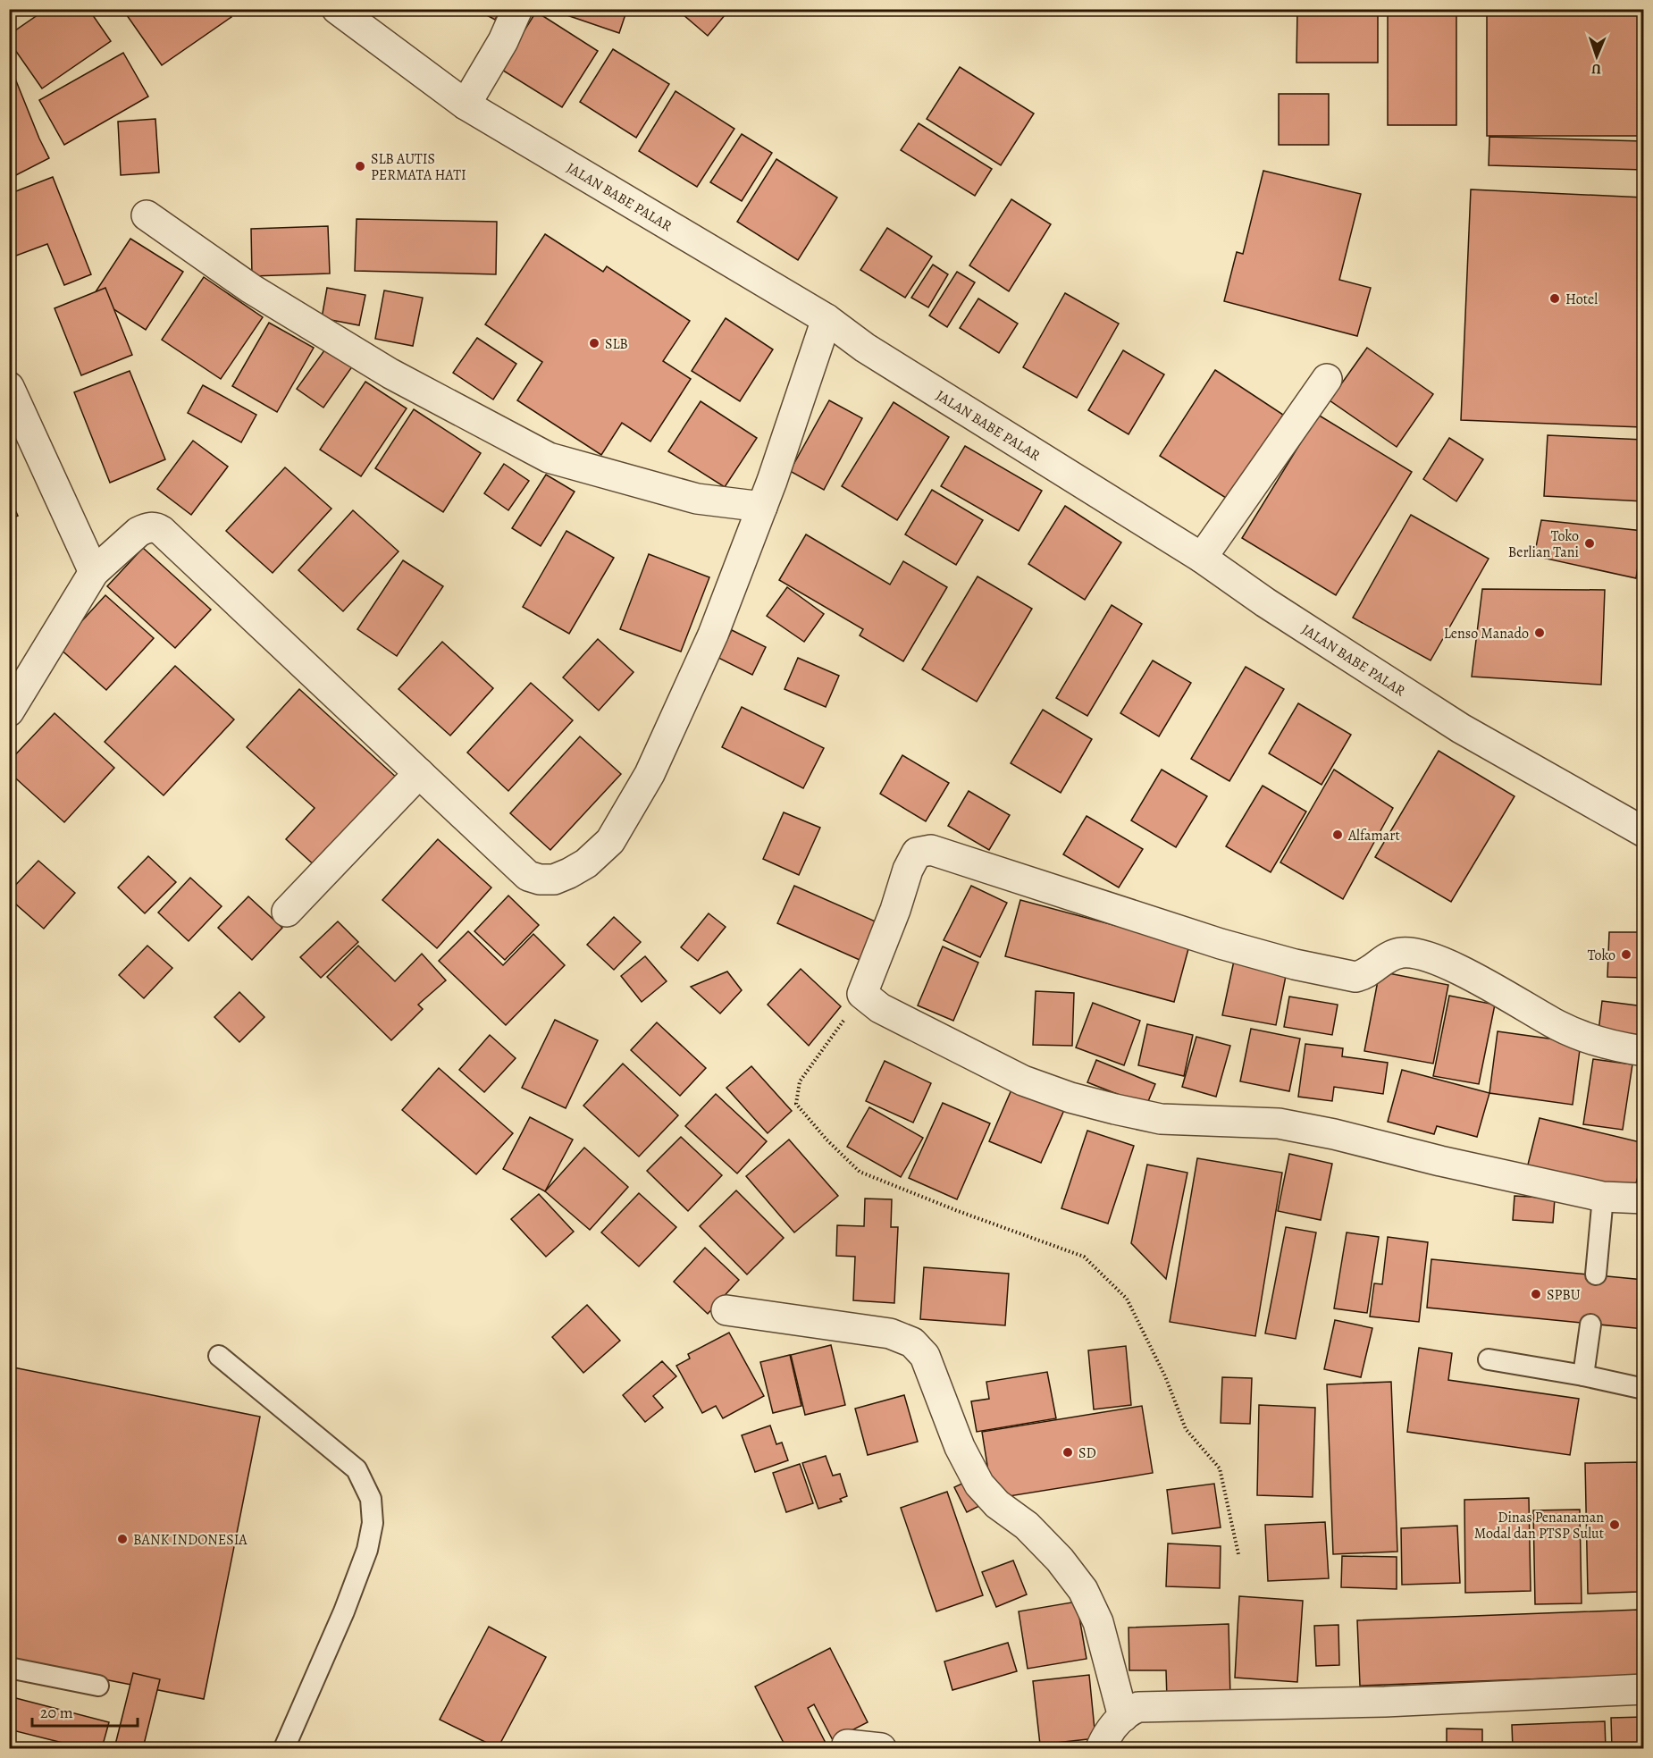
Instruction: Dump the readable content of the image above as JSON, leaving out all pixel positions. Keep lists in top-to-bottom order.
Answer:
{
  "streets": {
    "street": ["JALAN BABE PALAR"]
  },
  "places": [
    "SLB AUTIS PERMATA HATI",
    "Hotel",
    "SLB",
    "Toko Berlian Tani",
    "Lenso Manado",
    "Alfamart",
    "Toko",
    "SPBU",
    "SD",
    "Dinas Penanaman Modal dan PTSP Sulut",
    "BANK INDONESIA"
  ],
  "scale_bar": "20 m",
  "north": "bottom"
}
